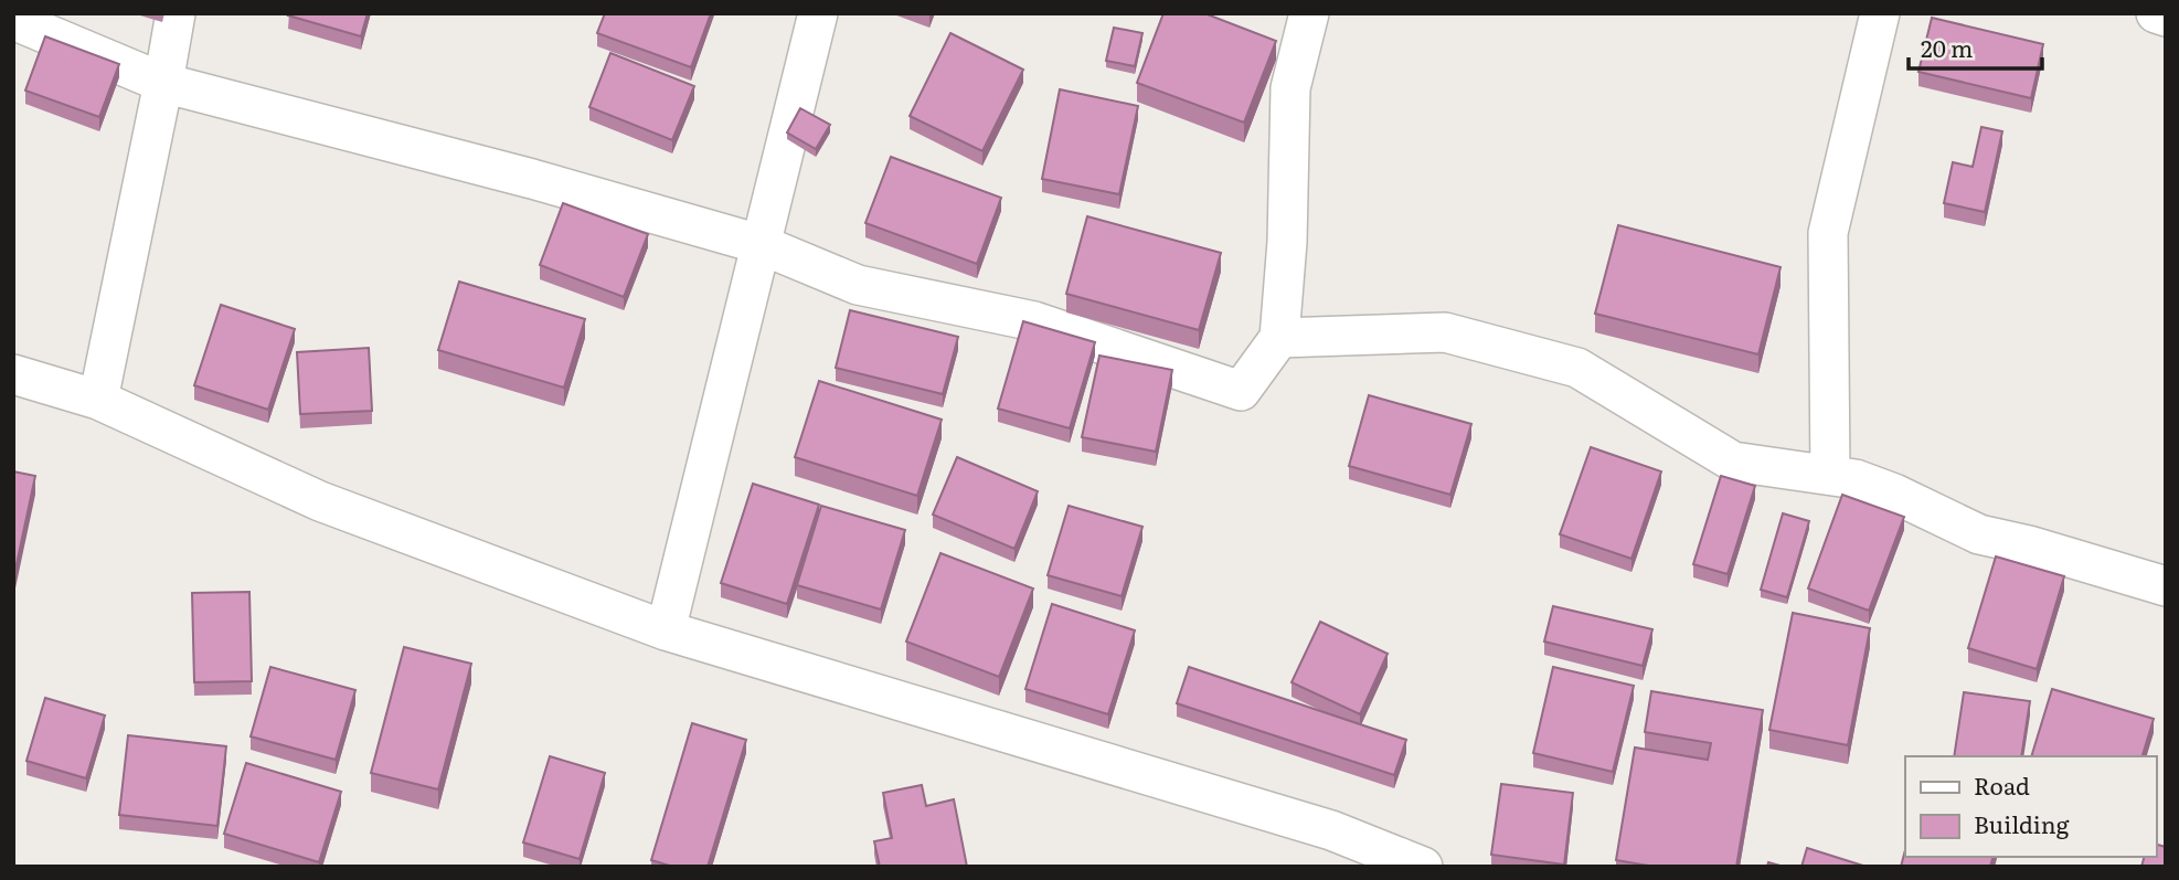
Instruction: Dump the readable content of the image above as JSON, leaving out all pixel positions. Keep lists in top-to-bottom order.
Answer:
{
  "legend": ["Road", "Building"],
  "scale_bar": "20 m"
}
